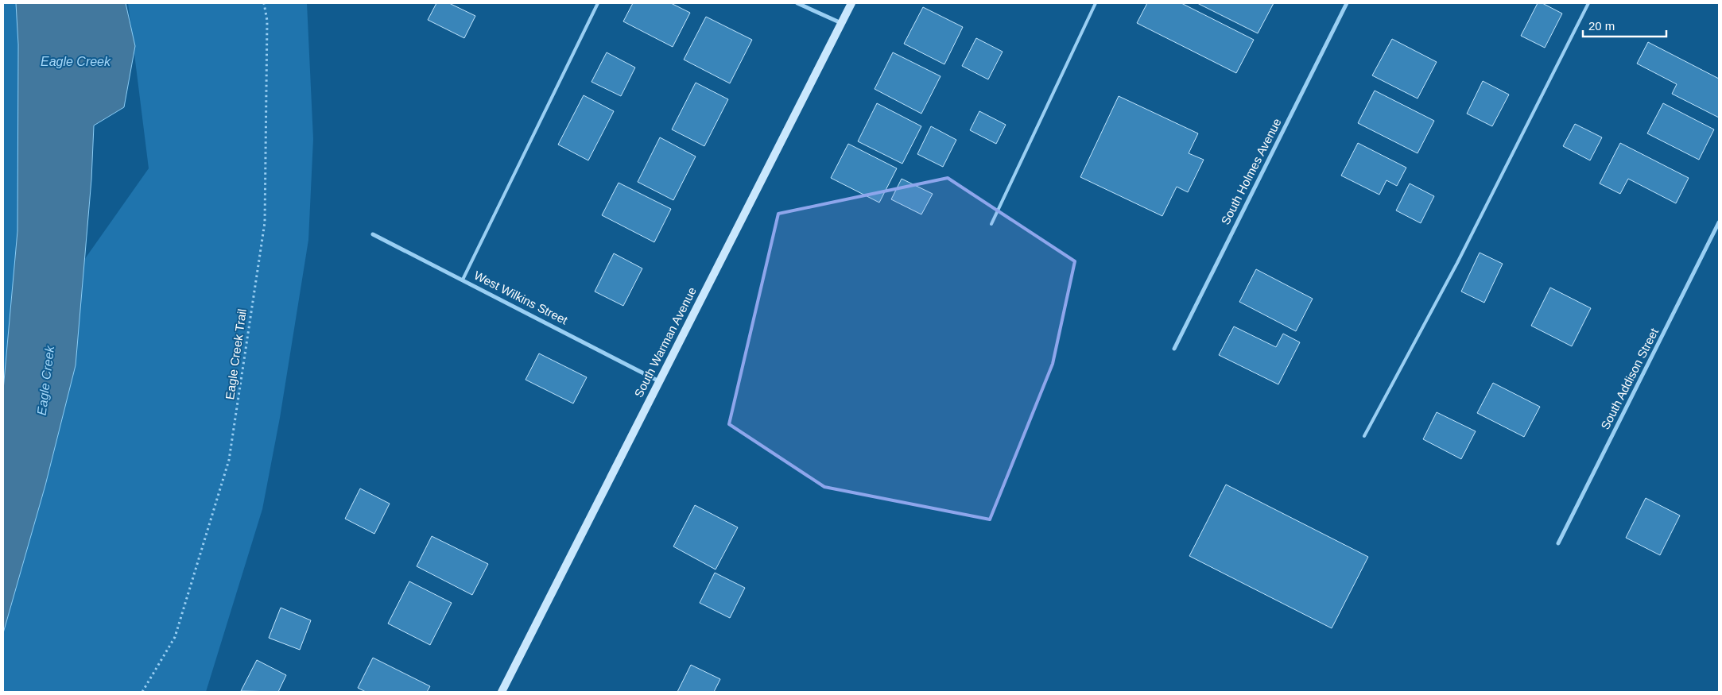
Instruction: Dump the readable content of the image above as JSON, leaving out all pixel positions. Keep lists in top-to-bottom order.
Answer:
{
  "streets": {
    "main road": ["South Warman Avenue"],
    "street": ["South Holmes Avenue", "West Wilkins Street", "South Addison Street"],
    "path": ["Eagle Creek Trail"]
  },
  "crossings": [
    ["West Wilkins Street", "South Warman Avenue"]
  ],
  "water": ["Eagle Creek"],
  "scale_bar": "20 m"
}
